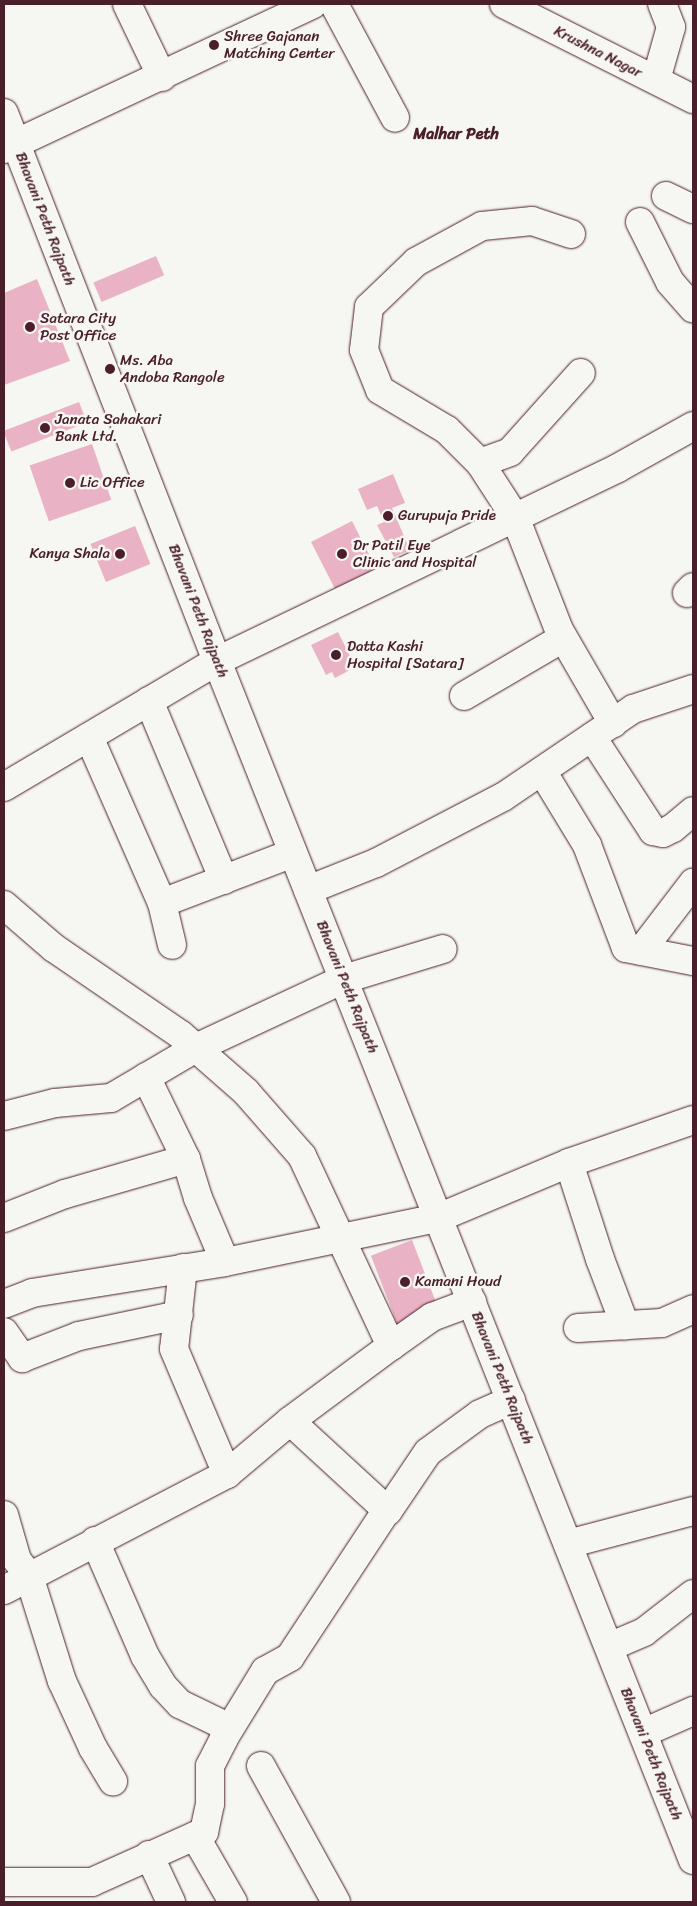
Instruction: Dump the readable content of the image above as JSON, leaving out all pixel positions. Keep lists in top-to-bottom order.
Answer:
{
  "streets": {
    "street": ["Krushna Nagar", "Bhavani Peth Rajpath"]
  },
  "districts": ["Malhar Peth"],
  "places": [
    "Shree Gajanan Matching Center",
    "Satara City Post Office",
    "Ms. Aba Andoba Rangole",
    "Janata Sahakari Bank Ltd.",
    "Lic Office",
    "Gurupuja Pride",
    "Kanya Shala",
    "Dr Patil Eye Clinic and Hospital",
    "Datta Kashi Hospital [Satara]",
    "Kamani Houd"
  ]
}
